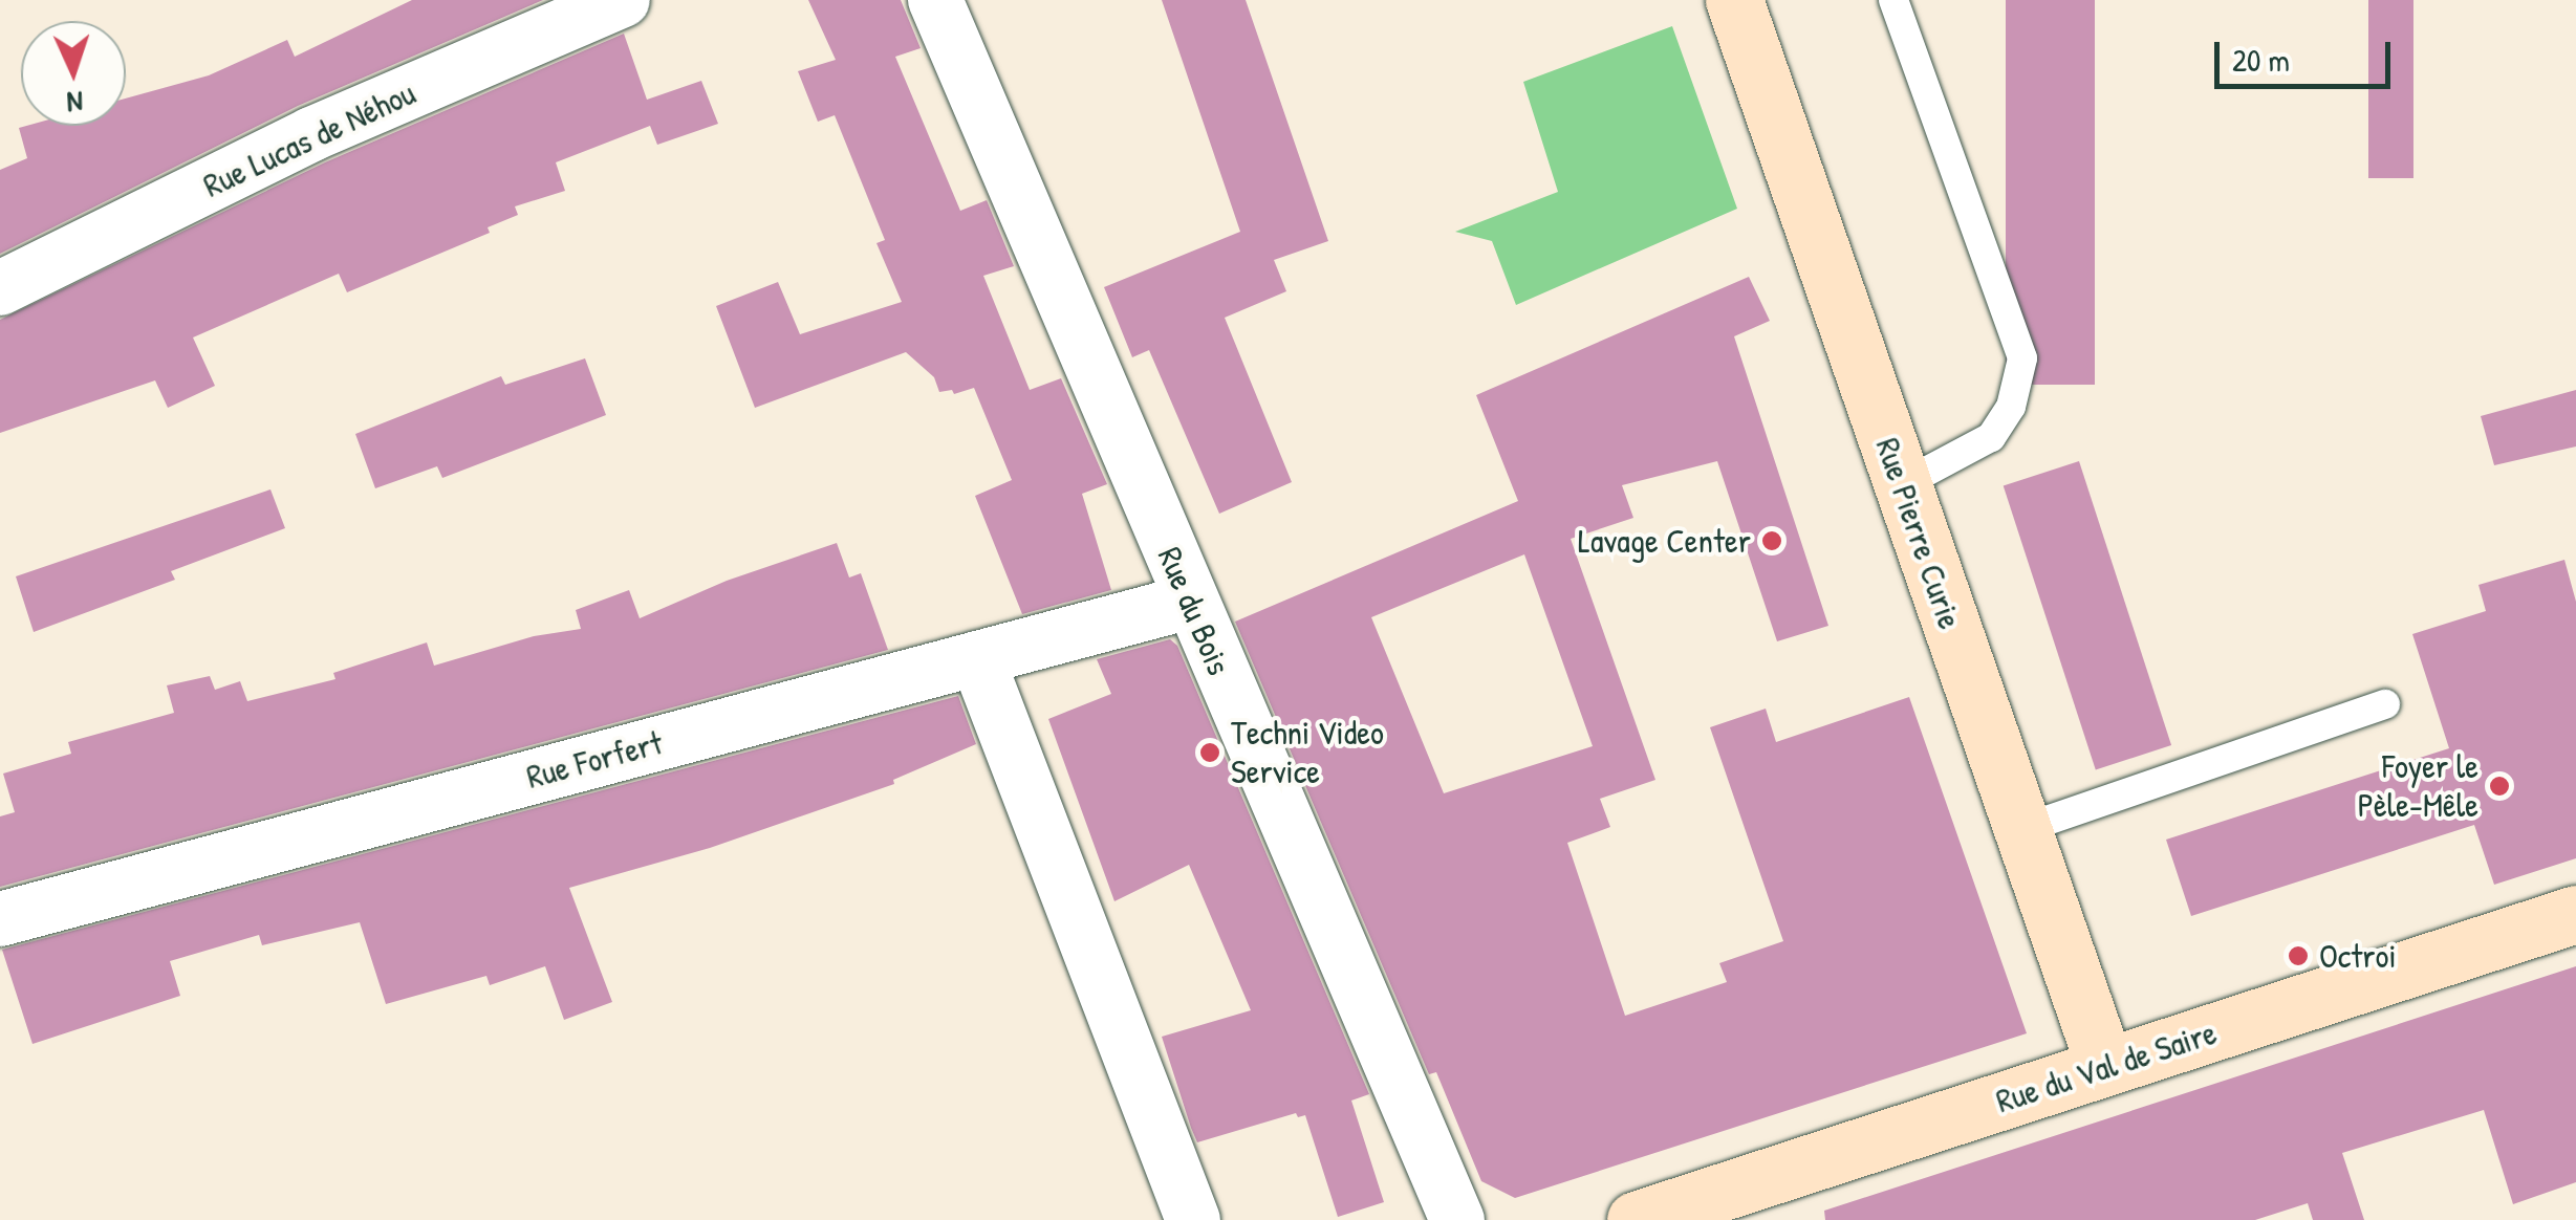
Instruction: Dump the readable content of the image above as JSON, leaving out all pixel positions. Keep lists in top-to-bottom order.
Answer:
{
  "streets": {
    "street": [
      "Rue Lucas de Néhou",
      "Rue Pierre Curie",
      "Rue du Bois",
      "Rue Forfert",
      "Rue du Val de Saire"
    ]
  },
  "crossings": [
    ["Rue Pierre Curie", "Rue du Val de Saire"],
    ["Rue du Bois", "Rue Forfert"]
  ],
  "places": [
    "Lavage Center",
    "Techni Video Service",
    "Foyer le Pèle-Mêle",
    "Octroi"
  ],
  "scale_bar": "20 m",
  "north": "bottom"
}
